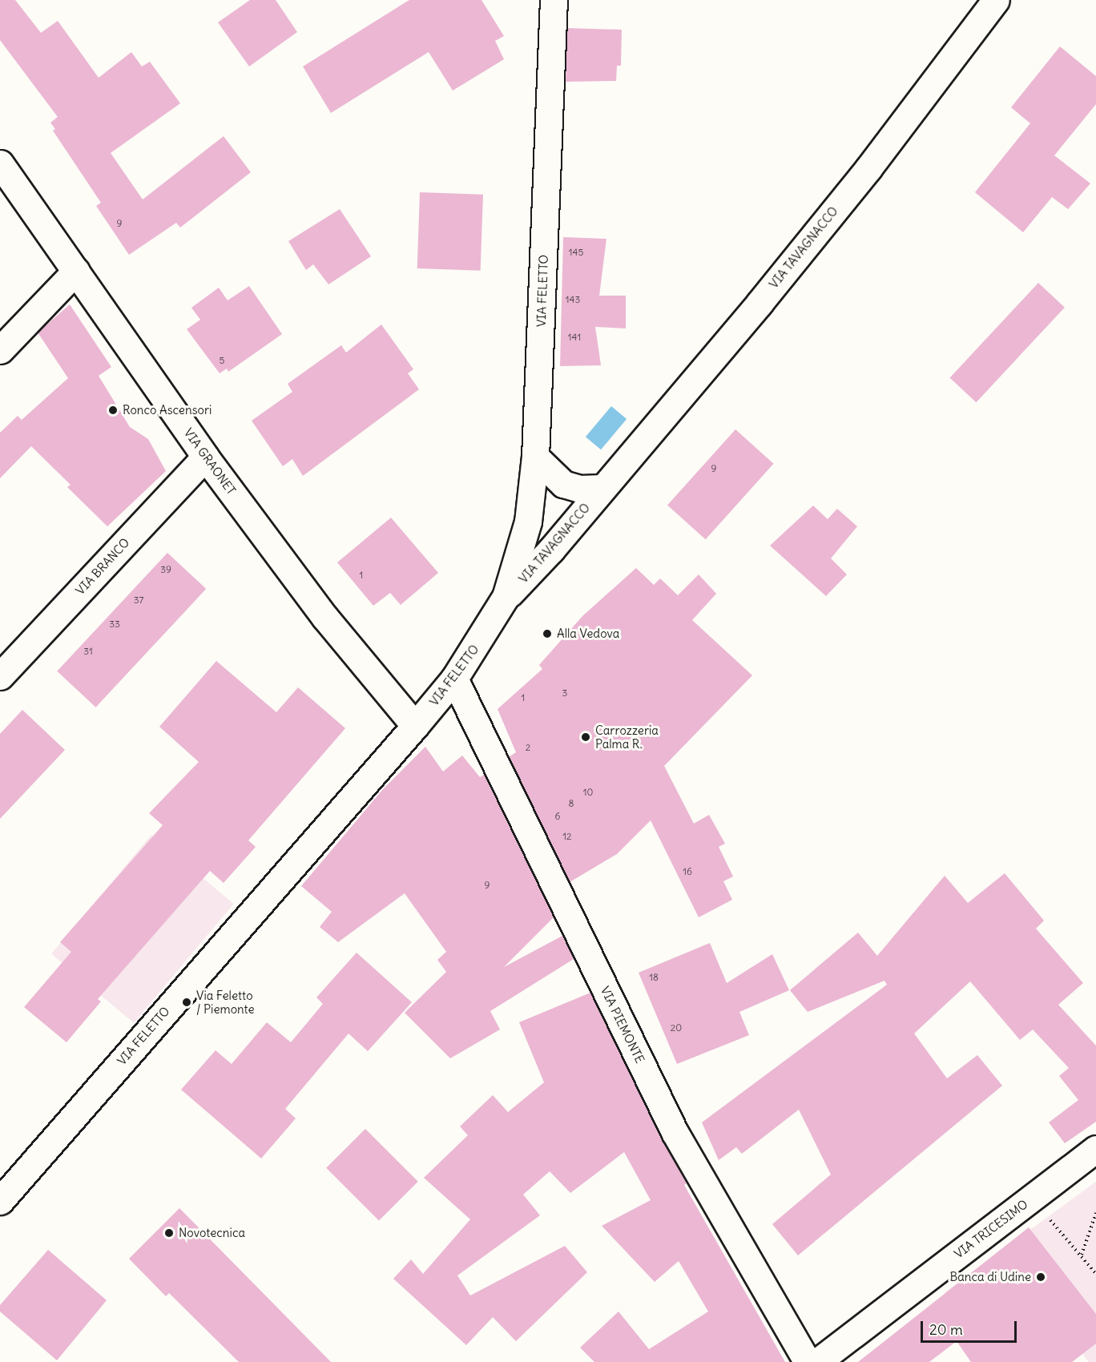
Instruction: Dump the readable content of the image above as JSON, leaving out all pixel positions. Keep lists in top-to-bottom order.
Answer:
{
  "streets": {
    "street": [
      "VIA TAVAGNACCO",
      "VIA FELETTO",
      "VIA GRAONET",
      "VIA BRANCO",
      "VIA PIEMONTE",
      "VIA TRICESIMO"
    ]
  },
  "crossings": [
    ["VIA TAVAGNACCO", "VIA FELETTO"],
    ["VIA FELETTO", "VIA GRAONET"],
    ["VIA FELETTO", "VIA PIEMONTE"],
    ["VIA GRAONET", "VIA BRANCO"]
  ],
  "places": [
    "Ronco Ascensori",
    "Alla Vedova",
    "Carrozzeria Palma R.",
    "Via Feletto / Piemonte",
    "Novotecnica",
    "Banca di Udine"
  ],
  "house_numbers": [
    "9",
    "145",
    "143",
    "141",
    "5",
    "9",
    "39",
    "1",
    "37",
    "33",
    "31",
    "3",
    "1",
    "2",
    "10",
    "8",
    "6",
    "12",
    "16",
    "9",
    "18",
    "20"
  ],
  "scale_bar": "20 m"
}
